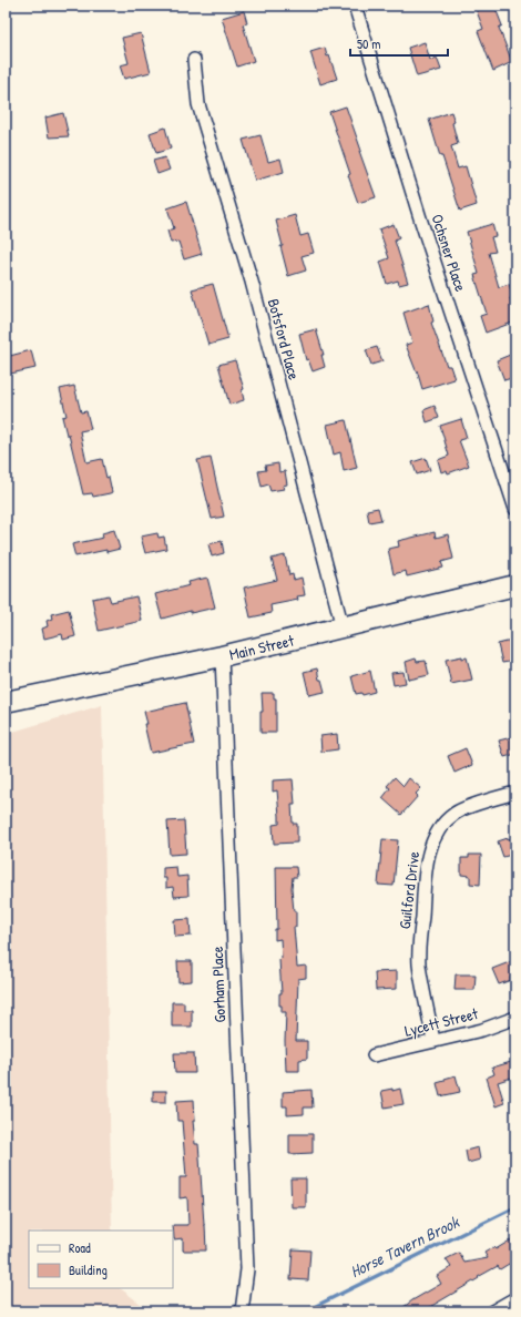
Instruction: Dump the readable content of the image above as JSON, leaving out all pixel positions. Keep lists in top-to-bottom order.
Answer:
{
  "streets": {
    "main road": ["Main Street"],
    "street": [
      "Ochsner Place",
      "Botsford Place",
      "Guilford Drive",
      "Gorham Place",
      "Lycett Street"
    ]
  },
  "crossings": [
    ["Botsford Place", "Main Street"],
    ["Main Street", "Gorham Place"],
    ["Guilford Drive", "Lycett Street"]
  ],
  "water": ["Horse Tavern Brook"],
  "legend": ["Road", "Building"],
  "scale_bar": "50 m"
}
